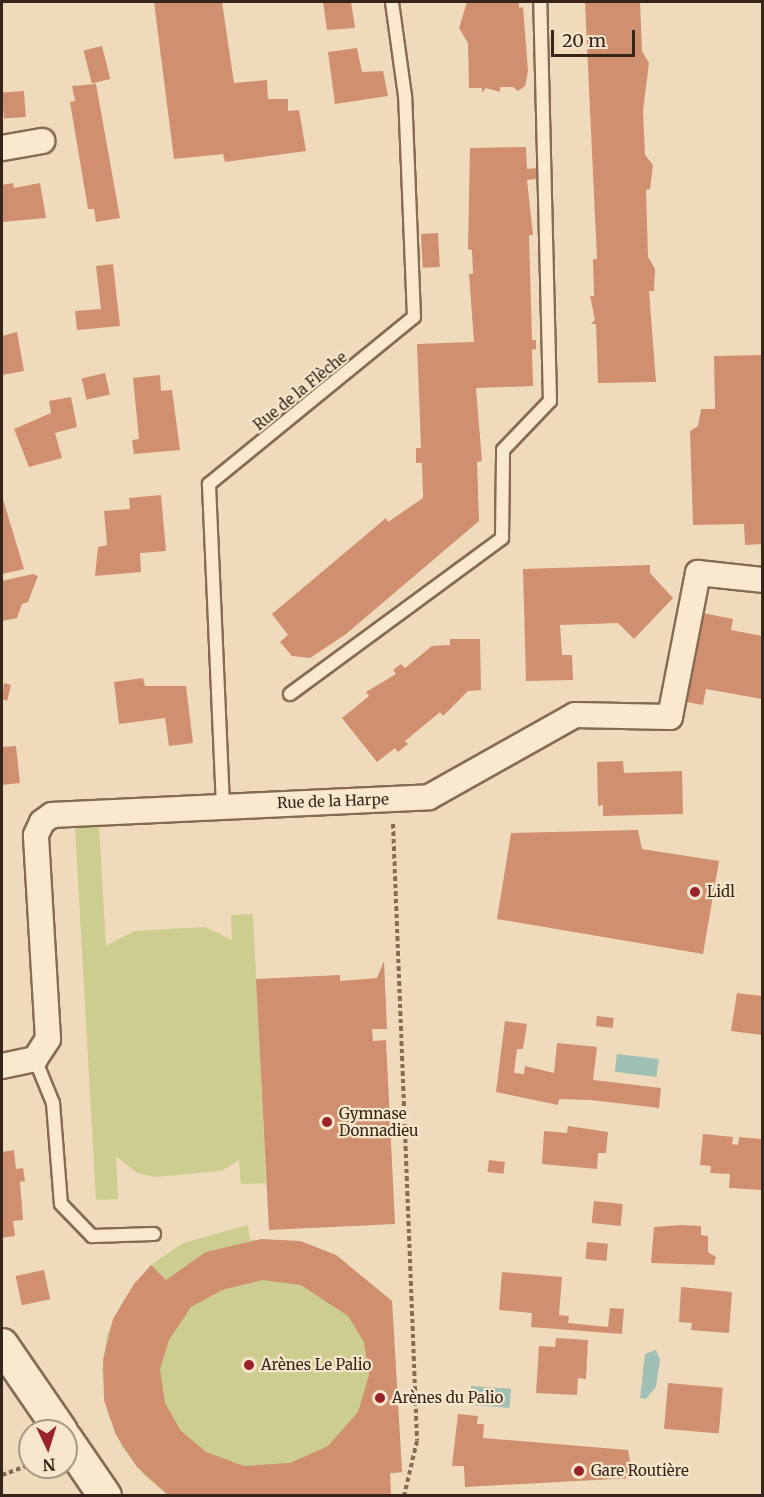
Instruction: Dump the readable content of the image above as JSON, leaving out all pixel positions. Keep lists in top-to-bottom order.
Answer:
{
  "streets": {
    "street": ["Rue de la Harpe"],
    "lane": ["Rue de la Flèche"]
  },
  "crossings": [
    ["Rue de la Flèche", "Rue de la Harpe"]
  ],
  "places": [
    "Lidl",
    "Gymnase Donnadieu",
    "Arènes Le Palio",
    "Arènes du Palio",
    "Gare Routière"
  ],
  "scale_bar": "20 m",
  "north": "bottom"
}
